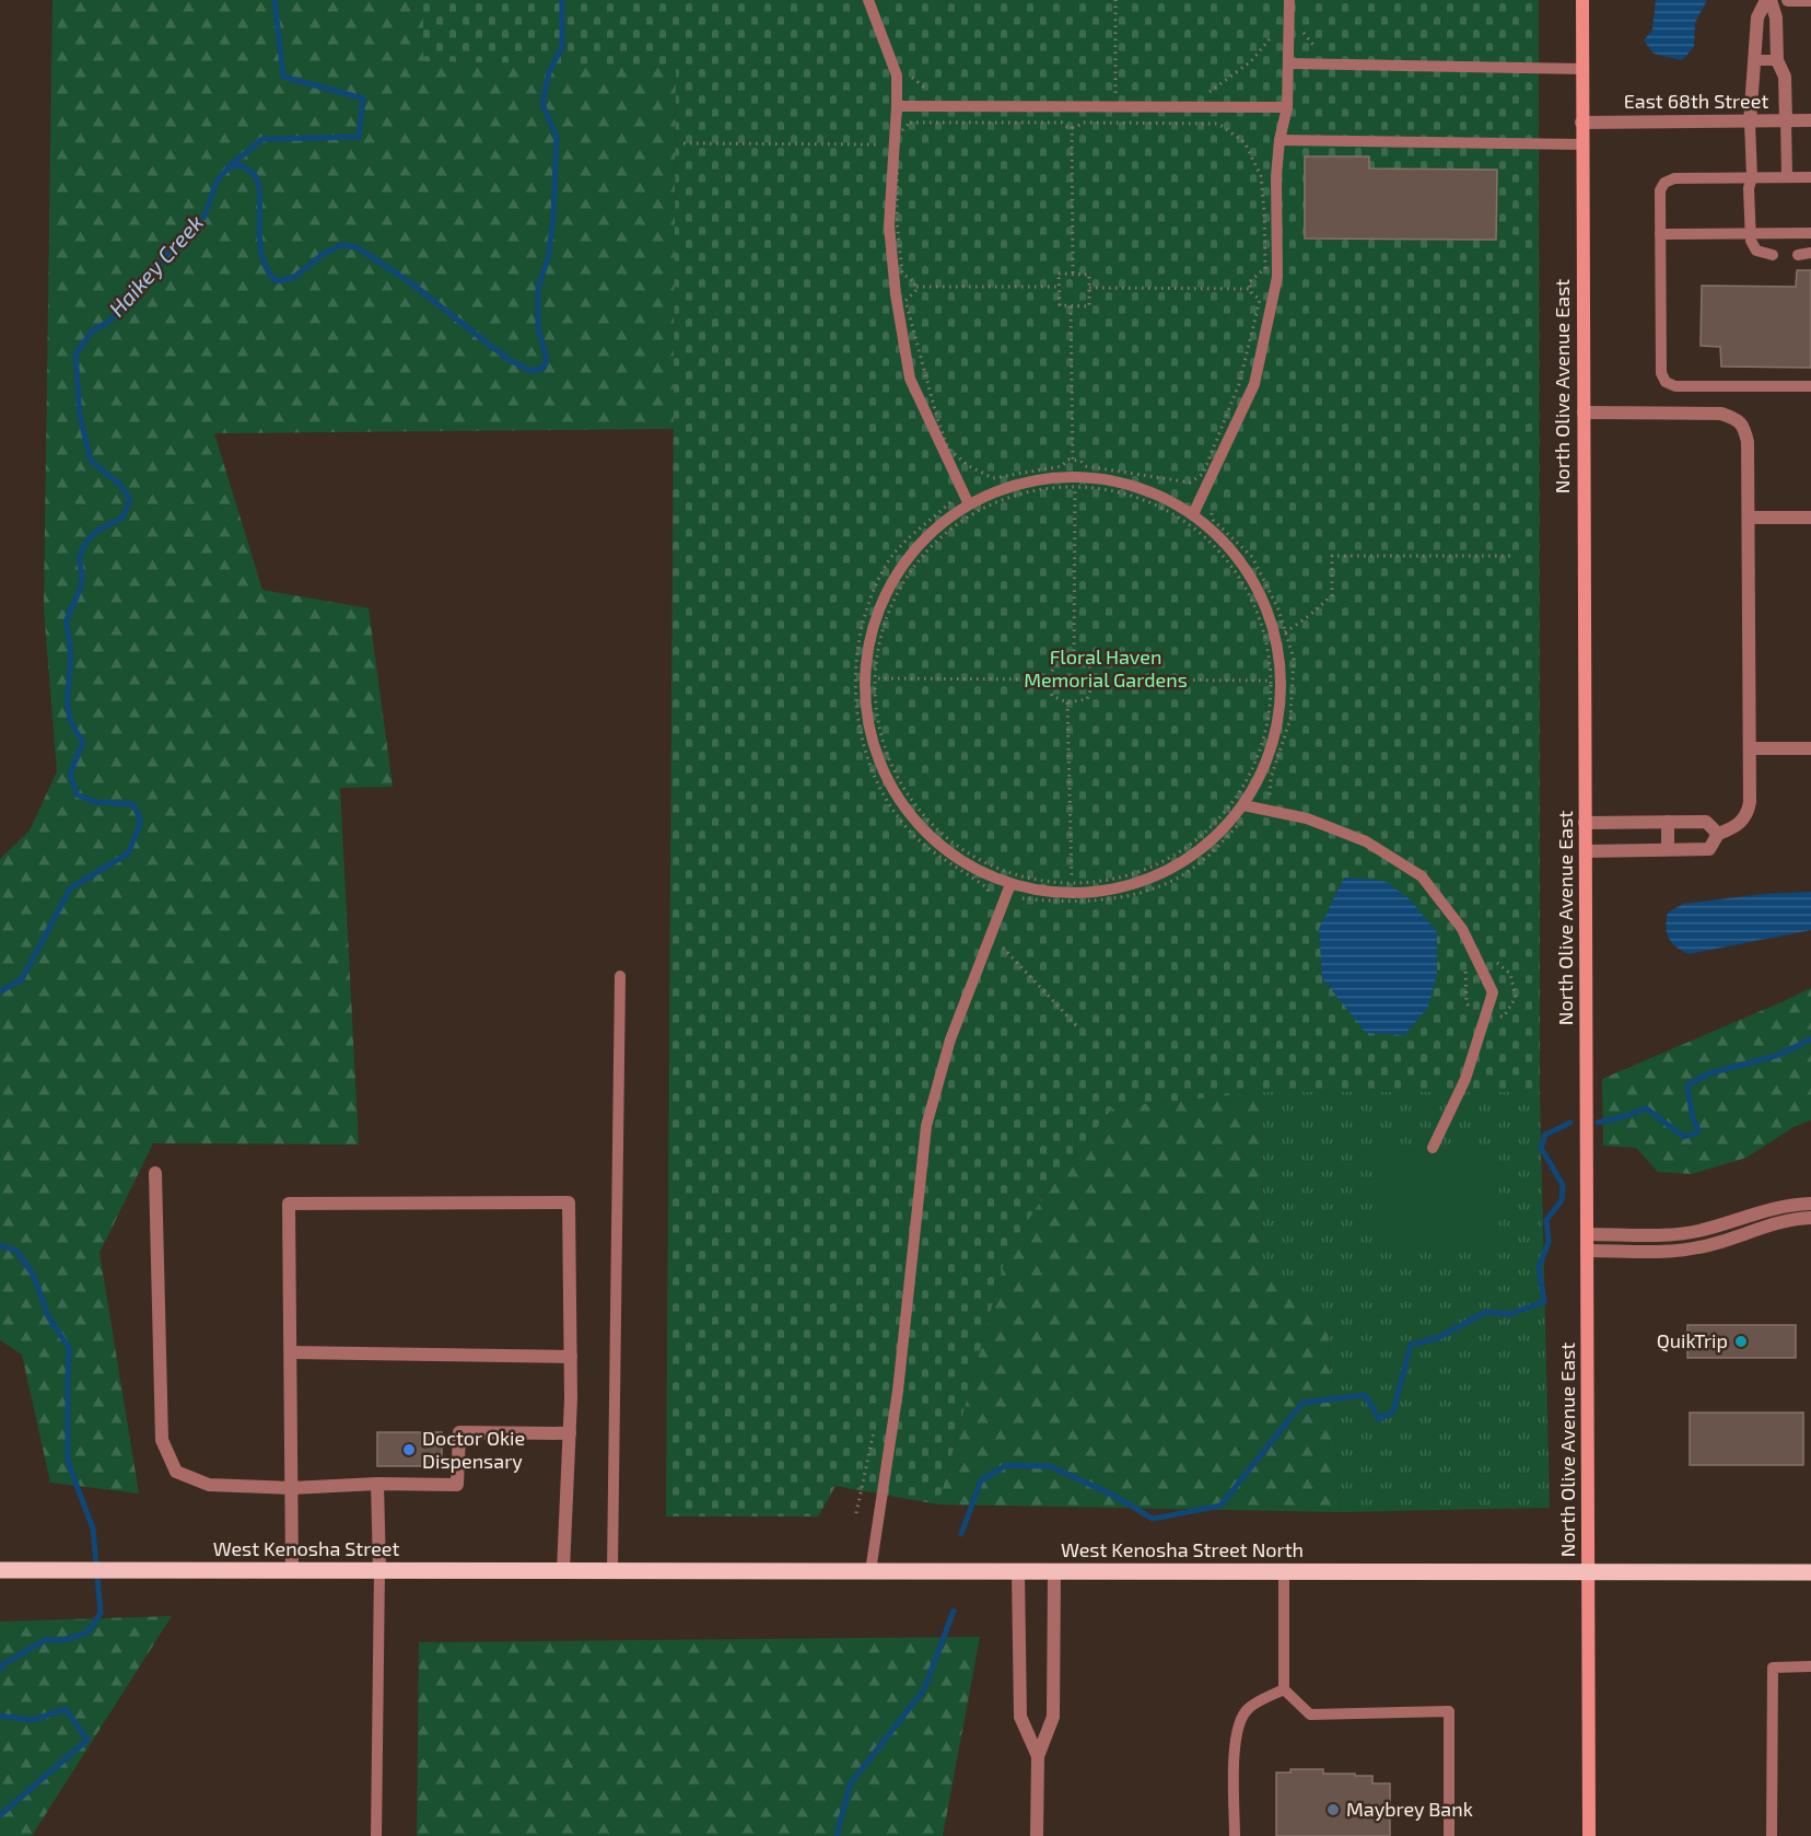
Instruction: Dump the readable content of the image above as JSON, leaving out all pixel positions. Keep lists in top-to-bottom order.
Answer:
{
  "streets": {
    "main road": ["West Kenosha Street", "West Kenosha Street North"],
    "street": ["East 68th Street", "North Olive Avenue East"]
  },
  "crossings": [
    ["East 68th Street", "North Olive Avenue East"],
    ["North Olive Avenue East", "West Kenosha Street North"],
    ["West Kenosha Street", "West Kenosha Street North"]
  ],
  "water": ["Haikey Creek"],
  "parks": ["Floral Haven Memorial Gardens"],
  "places": ["QuikTrip", "Doctor Okie Dispensary", "Maybrey Bank"]
}
